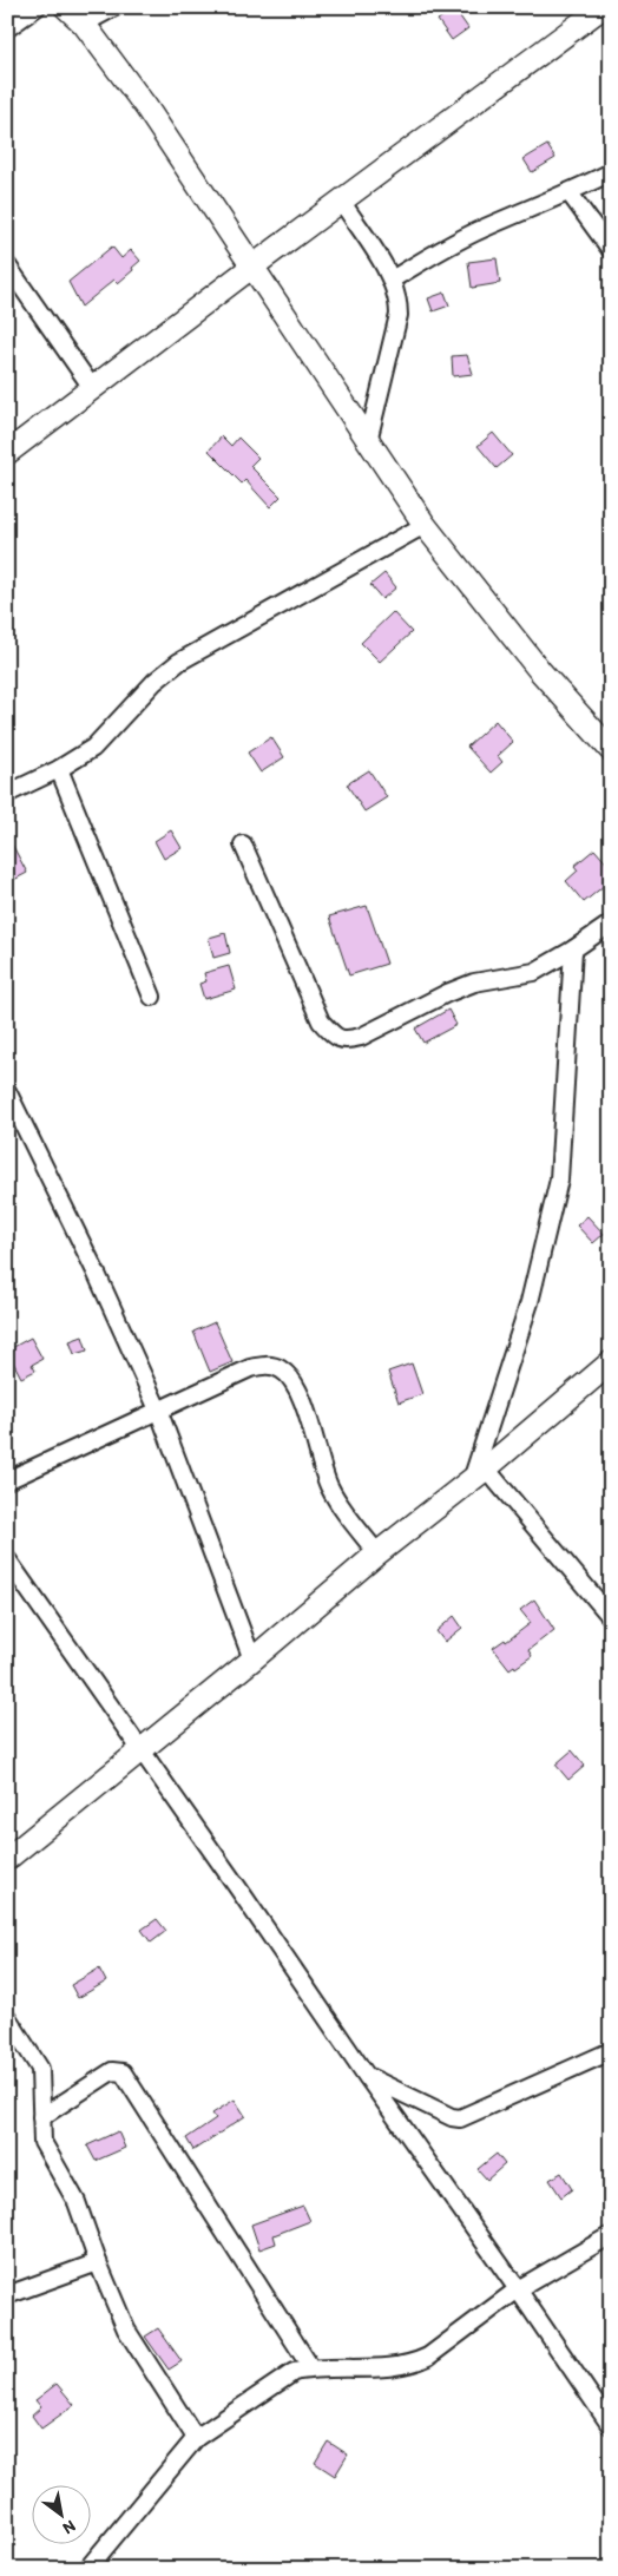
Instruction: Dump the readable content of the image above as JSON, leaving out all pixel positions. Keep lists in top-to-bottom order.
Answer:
{
  "north": "bottom right"
}
